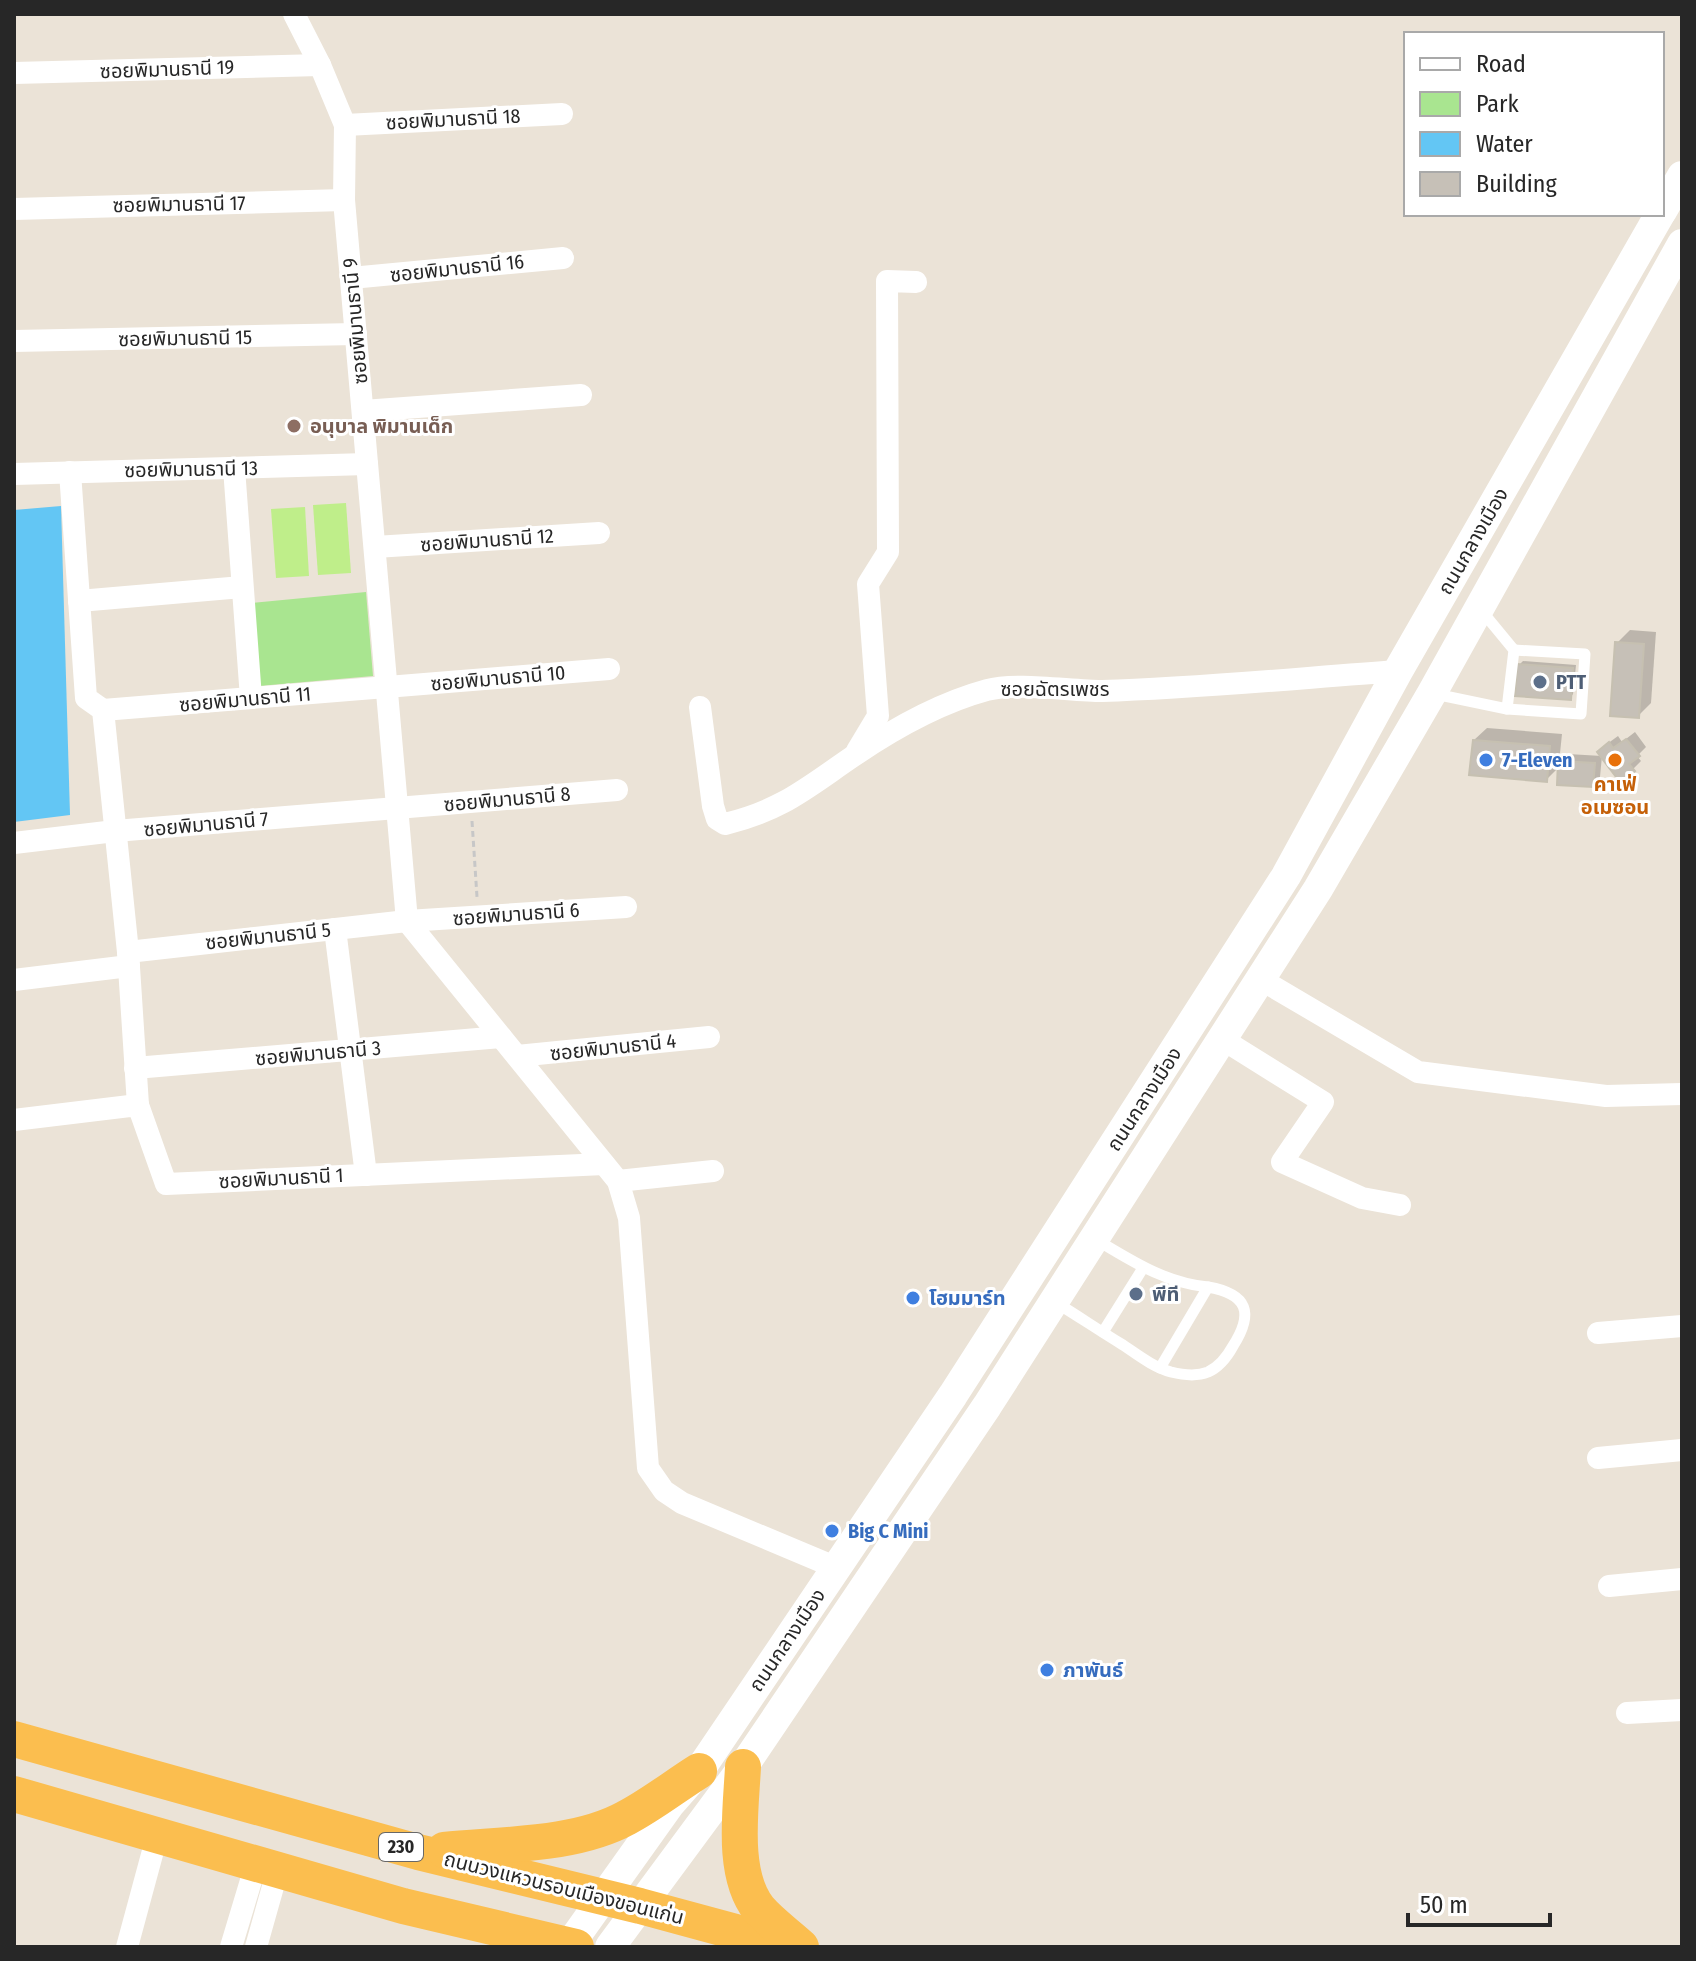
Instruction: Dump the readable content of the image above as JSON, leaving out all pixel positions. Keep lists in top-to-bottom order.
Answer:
{
  "streets": {
    "highway": ["230", "ถนนวงแหวนรอบเมืองขอนแก่น"],
    "main road": ["ถนนกลางเมือง"],
    "street": [
      "ซอยพิมานธานี 19",
      "ซอยพิมานธานี 18",
      "ซอยพิมานธานี 17",
      "ซอยพิมานธานี 16",
      "ซอยพิมานธานี 9",
      "ซอยพิมานธานี 15",
      "ซอยพิมานธานี 13",
      "ซอยพิมานธานี 12",
      "ซอยพิมานธานี 10",
      "ซอยฉัตรเพชร",
      "ซอยพิมานธานี 11",
      "ซอยพิมานธานี 8",
      "ซอยพิมานธานี 7",
      "ซอยพิมานธานี 6",
      "ซอยพิมานธานี 5",
      "ซอยพิมานธานี 4",
      "ซอยพิมานธานี 3",
      "ซอยพิมานธานี 1"
    ]
  },
  "crossings": [
    ["ซอยพิมานธานี 19", "ซอยพิมานธานี 9"],
    ["ซอยพิมานธานี 18", "ซอยพิมานธานี 9"],
    ["ซอยพิมานธานี 17", "ซอยพิมานธานี 9"],
    ["ซอยพิมานธานี 16", "ซอยพิมานธานี 9"],
    ["ซอยพิมานธานี 9", "ซอยพิมานธานี 15"],
    ["ซอยพิมานธานี 9", "ซอยพิมานธานี 13"],
    ["ซอยพิมานธานี 9", "ซอยพิมานธานี 12"],
    ["ซอยพิมานธานี 9", "ซอยพิมานธานี 10"],
    ["ซอยพิมานธานี 9", "ซอยพิมานธานี 11"],
    ["ซอยพิมานธานี 9", "ซอยพิมานธานี 8"],
    ["ซอยพิมานธานี 9", "ซอยพิมานธานี 7"],
    ["ซอยพิมานธานี 9", "ซอยพิมานธานี 6"],
    ["ซอยพิมานธานี 9", "ซอยพิมานธานี 5"],
    ["ถนนกลางเมือง", "ซอยฉัตรเพชร"],
    ["ถนนกลางเมือง", "ถนนวงแหวนรอบเมืองขอนแก่น"],
    ["ซอยพิมานธานี 10", "ซอยพิมานธานี 11"],
    ["ซอยพิมานธานี 8", "ซอยพิมานธานี 7"],
    ["ซอยพิมานธานี 6", "ซอยพิมานธานี 5"]
  ],
  "places": [
    "อนุบาล พิมานเด็ก",
    "PTT",
    "7-Eleven",
    "คาเฟ่ อเมซอน",
    "พีที",
    "โฮมมาร์ท",
    "Big C Mini",
    "ภาพันธ์"
  ],
  "legend": [
    "Road",
    "Park",
    "Water",
    "Building"
  ],
  "scale_bar": "50 m"
}
